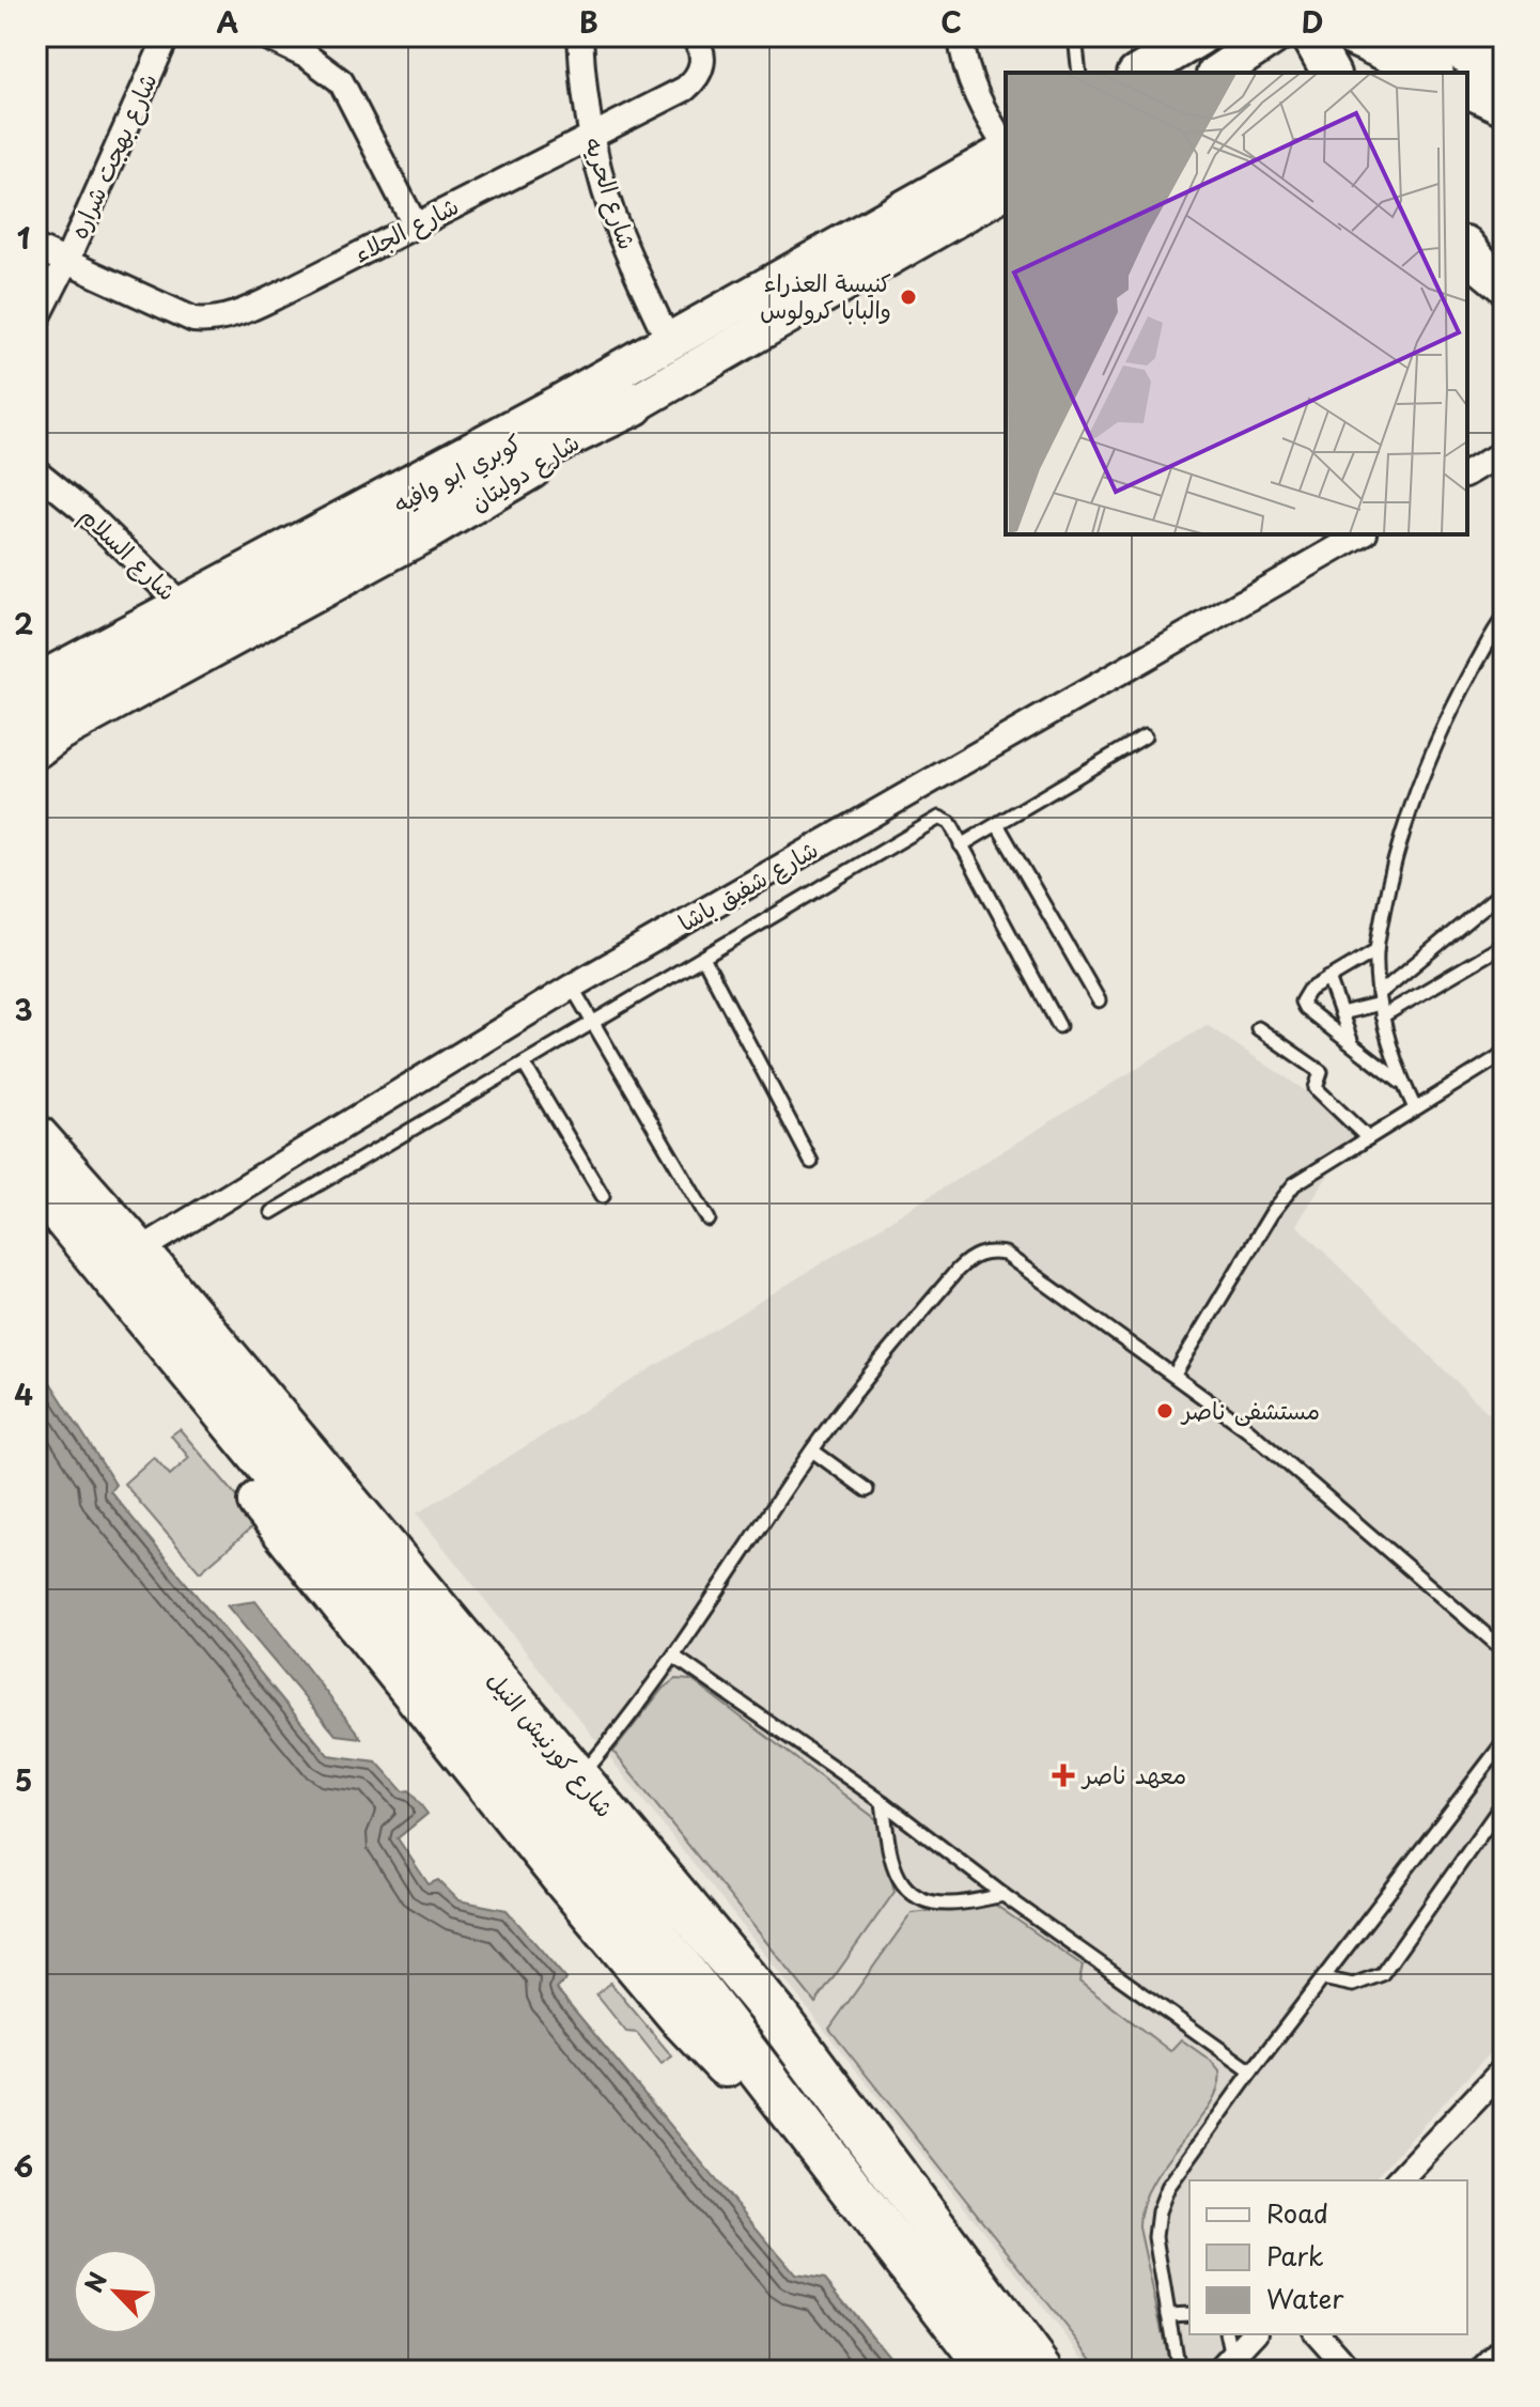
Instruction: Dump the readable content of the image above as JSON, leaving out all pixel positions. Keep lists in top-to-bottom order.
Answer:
{
  "streets": {
    "highway": ["شارع كورنيش النيل"],
    "main road": ["شارع دوليتان", "كوبري ابو وافيه"],
    "street": [
      "شارع بهجت شراره",
      "شارع الحريه",
      "شارع الجلاء",
      "شارع السلام",
      "شارع شفيق باشا"
    ]
  },
  "crossings": [
    ["شارع بهجت شراره", "شارع الجلاء"],
    ["شارع الحريه", "شارع الجلاء"],
    ["شارع الحريه", "شارع دوليتان"],
    ["شارع دوليتان", "شارع السلام"],
    ["شارع شفيق باشا", "شارع كورنيش النيل"]
  ],
  "places": {
    "other": ["كنيسة العذراء والبابا كرولوس", "مستشفى ناصر"],
    "health": ["معهد ناصر"]
  },
  "legend": ["Road", "Park", "Water"],
  "north": "top left",
  "grid": {
    "columns": [
      "A",
      "B",
      "C",
      "D"
    ],
    "rows": [
      "1",
      "2",
      "3",
      "4",
      "5",
      "6"
    ]
  }
}
